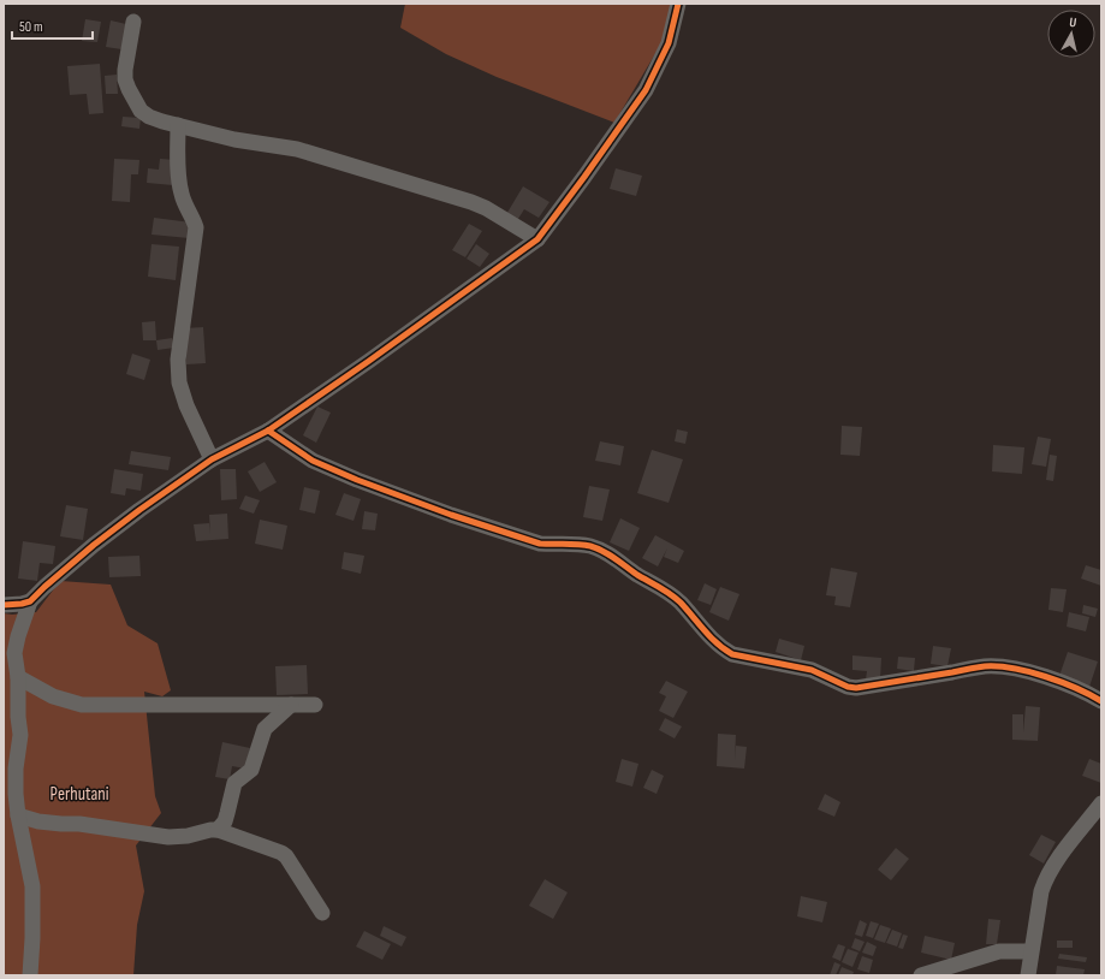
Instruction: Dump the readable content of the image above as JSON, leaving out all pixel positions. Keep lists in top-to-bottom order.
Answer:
{
  "parks": ["Perhutani"],
  "scale_bar": "50 m",
  "north": "top"
}
